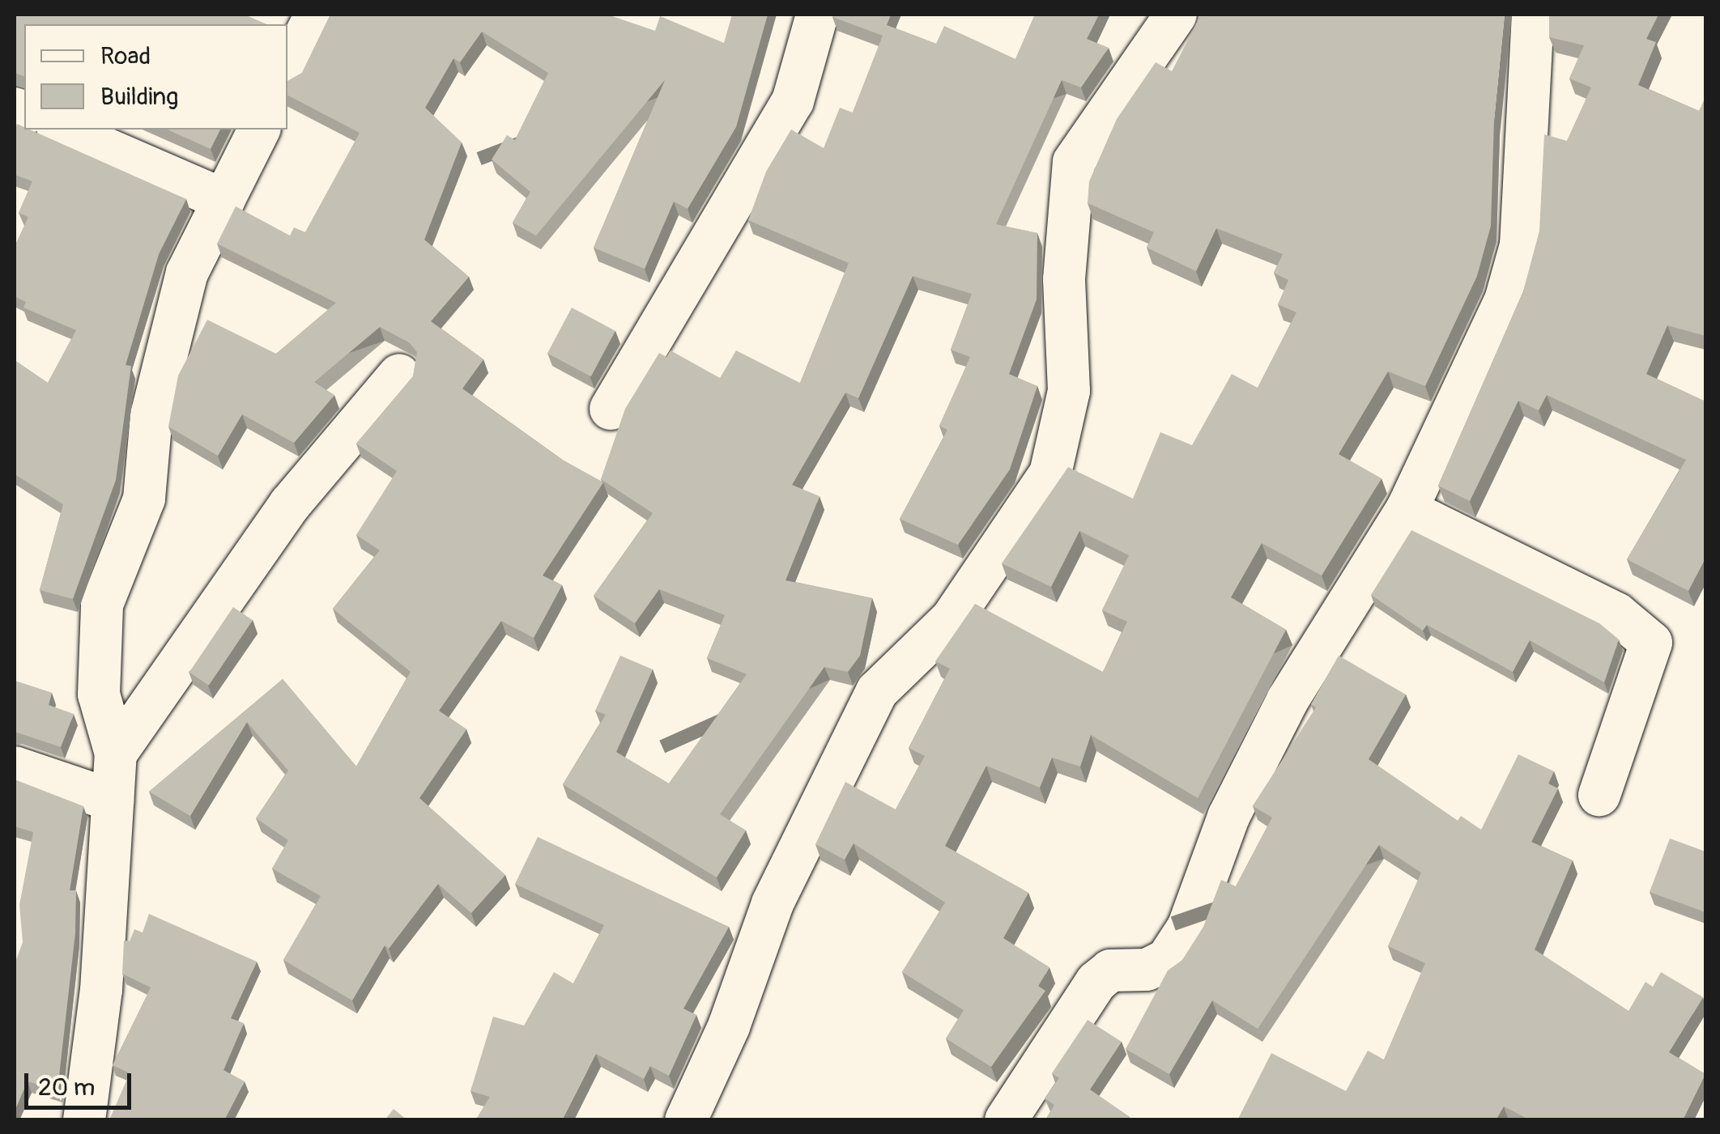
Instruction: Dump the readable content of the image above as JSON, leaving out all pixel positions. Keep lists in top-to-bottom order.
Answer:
{
  "legend": ["Road", "Building"],
  "scale_bar": "20 m"
}
